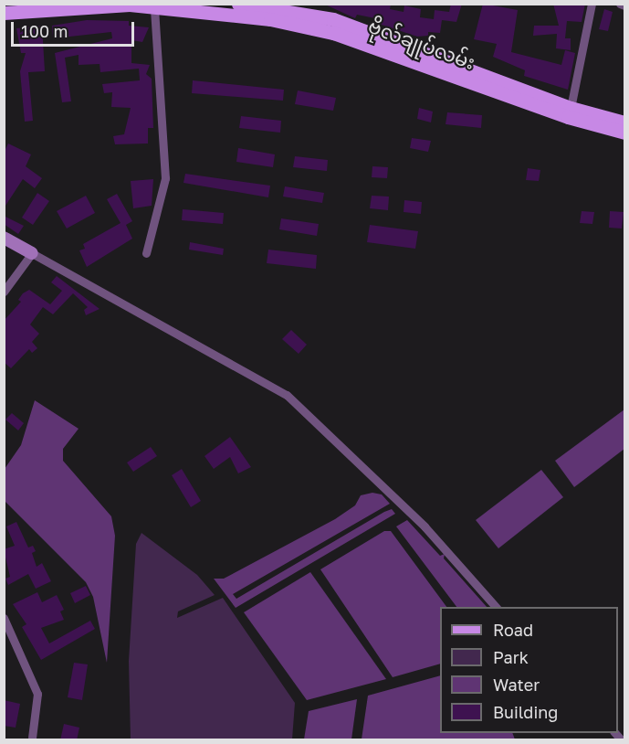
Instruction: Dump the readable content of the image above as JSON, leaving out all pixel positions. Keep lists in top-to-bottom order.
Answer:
{
  "streets": {
    "main road": ["ဗိုလ်ချုပ်လမ်း"]
  },
  "legend": [
    "Road",
    "Park",
    "Water",
    "Building"
  ],
  "scale_bar": "100 m"
}
